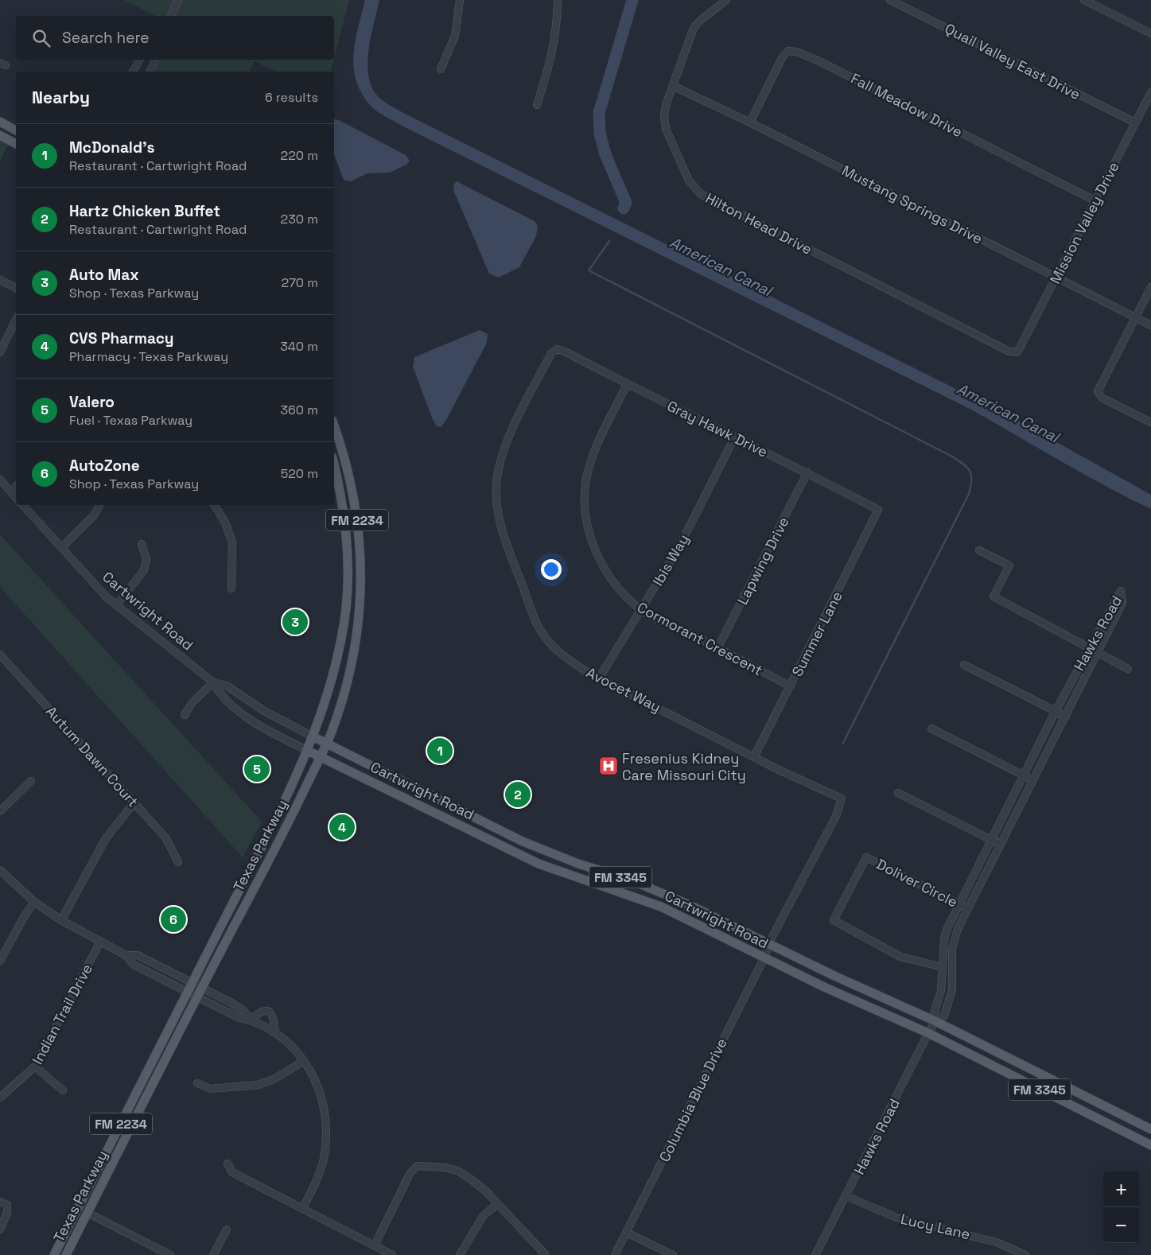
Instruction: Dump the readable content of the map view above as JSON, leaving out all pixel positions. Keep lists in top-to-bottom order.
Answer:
{
  "streets": {
    "main road": [
      "FM 2234",
      "Cartwright Road",
      "Texas Parkway",
      "FM 3345"
    ],
    "street": [
      "Quail Valley East Drive",
      "Fall Meadow Drive",
      "Mustang Springs Drive",
      "Mission Valley Drive",
      "Hilton Head Drive",
      "Gray Hawk Drive",
      "Ibis Way",
      "Lapwing Drive",
      "Hawks Road",
      "Summer Lane",
      "Cormorant Crescent",
      "Avocet Way",
      "Autum Dawn Court",
      "Doliver Circle",
      "Indian Trail Drive",
      "Columbia Blue Drive",
      "Lucy Lane"
    ]
  },
  "crossings": [
    ["Quail Valley East Drive", "Mission Valley Drive"],
    ["Fall Meadow Drive", "Mustang Springs Drive"],
    ["Fall Meadow Drive", "Mission Valley Drive"],
    ["Mustang Springs Drive", "Mission Valley Drive"],
    ["Mustang Springs Drive", "Hilton Head Drive"],
    ["Mission Valley Drive", "Hilton Head Drive"],
    ["Gray Hawk Drive", "Ibis Way"],
    ["Gray Hawk Drive", "Lapwing Drive"],
    ["Gray Hawk Drive", "Summer Lane"],
    ["Gray Hawk Drive", "Cormorant Crescent"],
    ["Gray Hawk Drive", "Avocet Way"],
    ["Ibis Way", "Cormorant Crescent"],
    ["Ibis Way", "Avocet Way"],
    ["Lapwing Drive", "Cormorant Crescent"],
    ["Cartwright Road", "Hawks Road"],
    ["Cartwright Road", "Avocet Way"],
    ["Cartwright Road", "Texas Parkway"],
    ["Cartwright Road", "Columbia Blue Drive"],
    ["Hawks Road", "Doliver Circle"],
    ["Hawks Road", "Lucy Lane"],
    ["Summer Lane", "Cormorant Crescent"],
    ["Summer Lane", "Avocet Way"],
    ["Avocet Way", "Columbia Blue Drive"]
  ],
  "water": ["American Canal"],
  "places": {
    "hospital": ["Fresenius Kidney Care Missouri City"]
  },
  "page": {
    "search": "Search here",
    "heading": ["Nearby", "6 results"],
    "list": [
      {
        "mark": "1",
        "name": "McDonald's",
        "note": "Restaurant · Cartwright Road",
        "value": "220 m"
      },
      {
        "mark": "2",
        "name": "Hartz Chicken Buffet",
        "note": "Restaurant · Cartwright Road",
        "value": "230 m"
      },
      {
        "mark": "3",
        "name": "Auto Max",
        "note": "Shop · Texas Parkway",
        "value": "270 m"
      },
      {
        "mark": "4",
        "name": "CVS Pharmacy",
        "note": "Pharmacy · Texas Parkway",
        "value": "340 m"
      },
      {
        "mark": "5",
        "name": "Valero",
        "note": "Fuel · Texas Parkway",
        "value": "360 m"
      },
      {
        "mark": "6",
        "name": "AutoZone",
        "note": "Shop · Texas Parkway",
        "value": "520 m"
      }
    ],
    "pins": [
      "3",
      "1",
      "5",
      "2",
      "4",
      "6"
    ],
    "map_buttons": ["+", "−"]
  }
}
